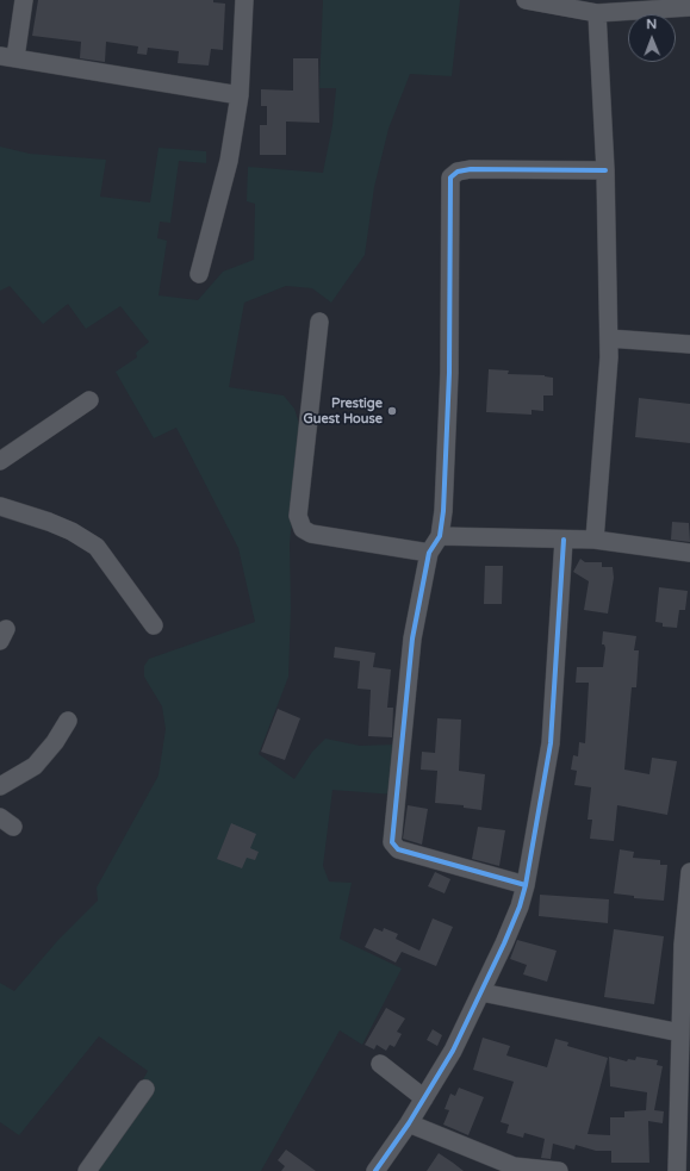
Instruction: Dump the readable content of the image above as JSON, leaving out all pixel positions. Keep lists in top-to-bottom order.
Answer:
{
  "places": ["Prestige Guest House"],
  "north": "top"
}
